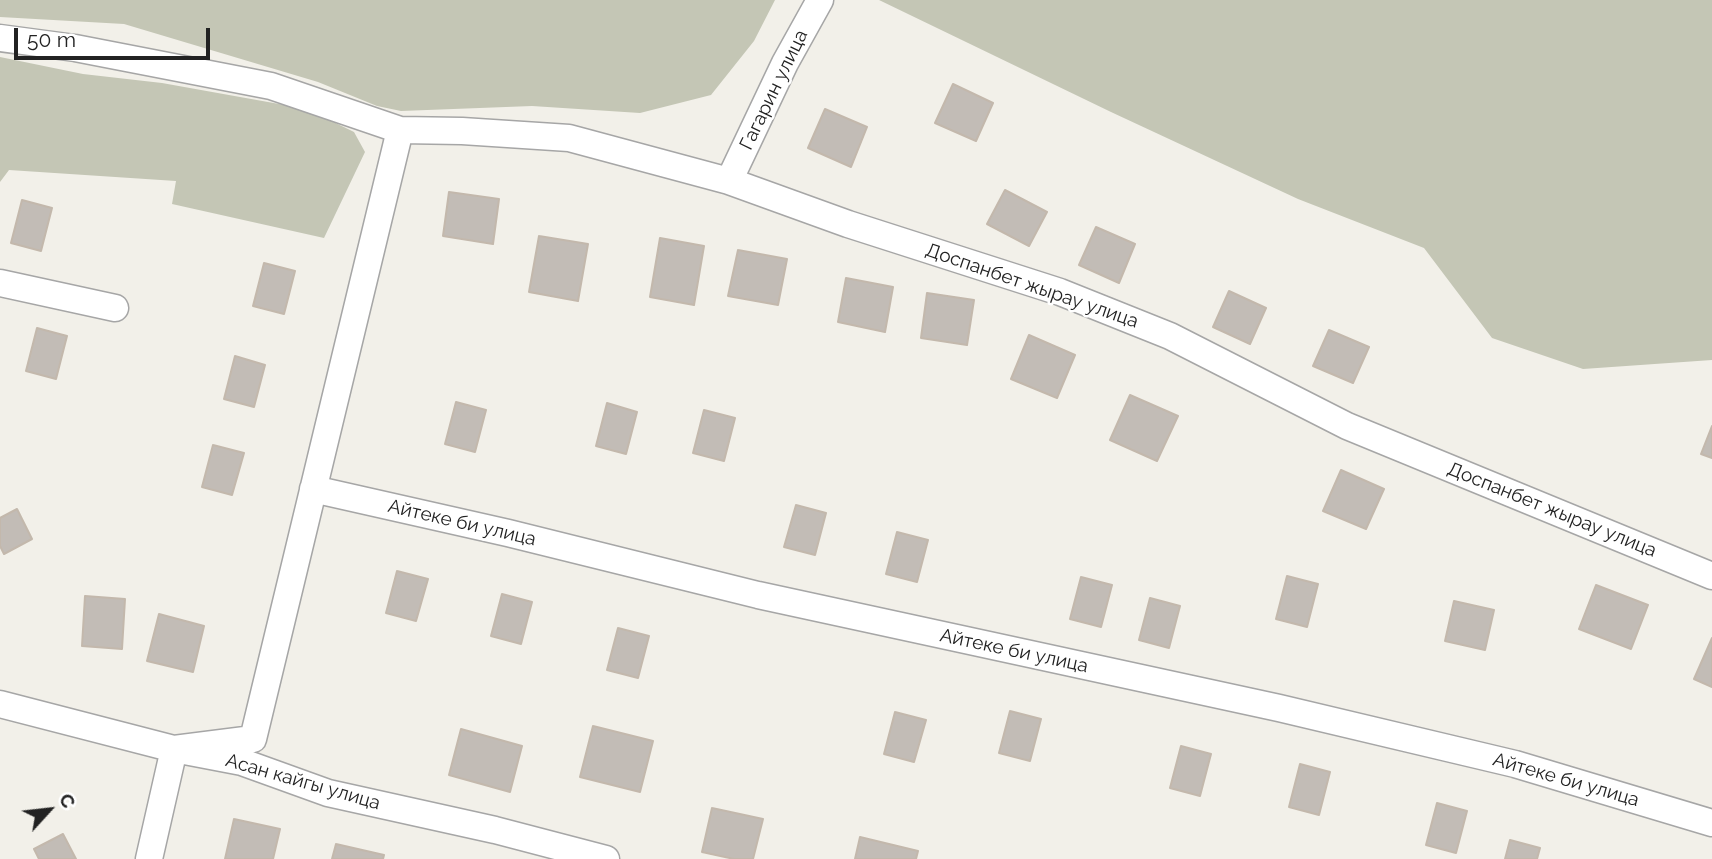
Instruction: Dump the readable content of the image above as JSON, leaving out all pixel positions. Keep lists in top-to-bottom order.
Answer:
{
  "streets": {
    "street": [
      "Гагарин улица",
      "Доспанбет жырау улица",
      "Айтеке би улица",
      "Асан кайгы улица"
    ]
  },
  "crossings": [
    ["Гагарин улица", "Доспанбет жырау улица"]
  ],
  "scale_bar": "50 m",
  "north": "top right"
}
